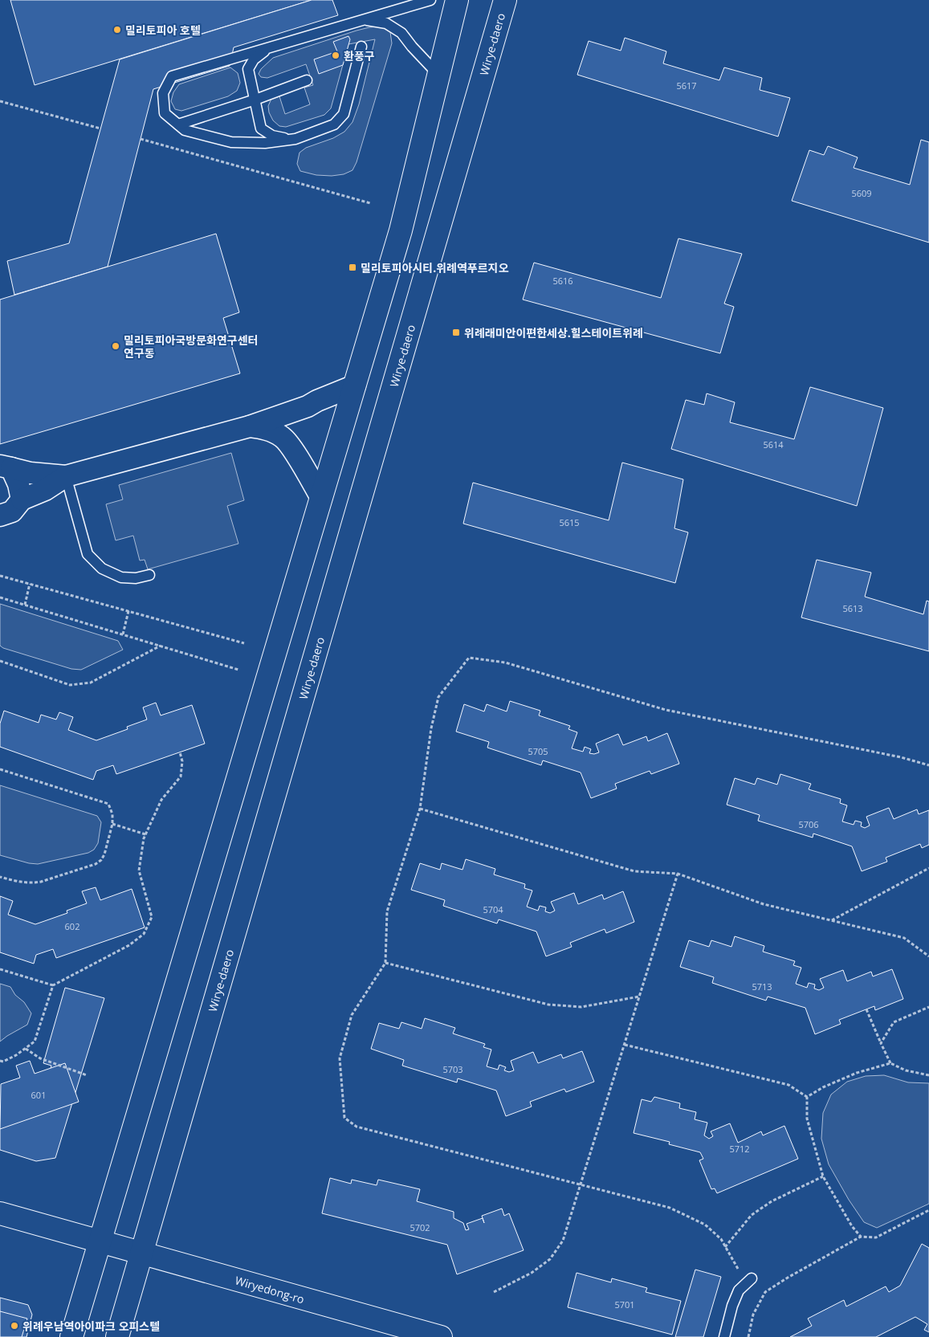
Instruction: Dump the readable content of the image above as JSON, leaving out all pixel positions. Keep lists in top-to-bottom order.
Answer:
{
  "streets": {
    "main road": ["Wirye-daero", "Wiryedong-ro"]
  },
  "crossings": [
    ["Wirye-daero", "Wiryedong-ro"]
  ],
  "places": {
    "other": [
      "밀리토피아 호텔",
      "환풍구",
      "밀리토피아국방문화연구센터 연구동",
      "위례우남역아이파크 오피스텔"
    ],
    "transit": ["밀리토피아시티.위례역푸르지오", "위례래미안이편한세상.힐스테이트위례"]
  },
  "house_numbers": [
    "5617",
    "5609",
    "5616",
    "5614",
    "5615",
    "5613",
    "5705",
    "5706",
    "5704",
    "602",
    "5713",
    "5703",
    "601",
    "5712",
    "5702",
    "5701"
  ]
}
